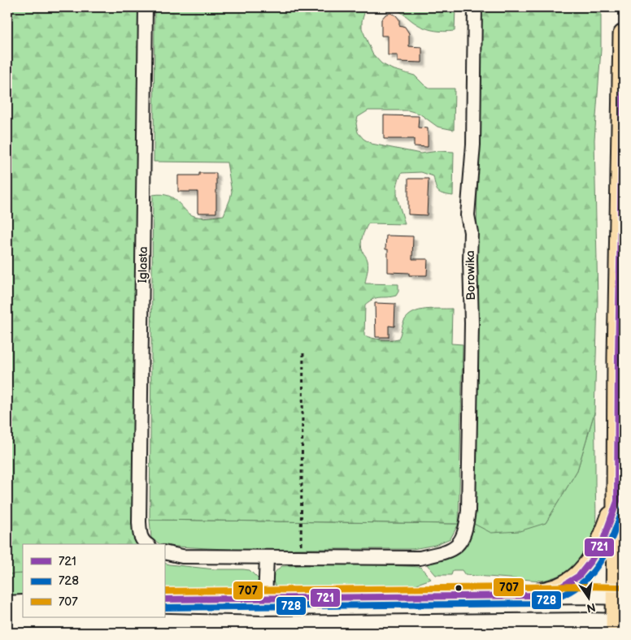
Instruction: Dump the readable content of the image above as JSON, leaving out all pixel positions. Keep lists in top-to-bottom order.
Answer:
{
  "streets": {
    "street": ["Iglasta", "Borowika"]
  },
  "lines": ["transit line 721", "transit line 728", "transit line 707"],
  "legend": ["721", "728", "707"],
  "north": "bottom"
}
